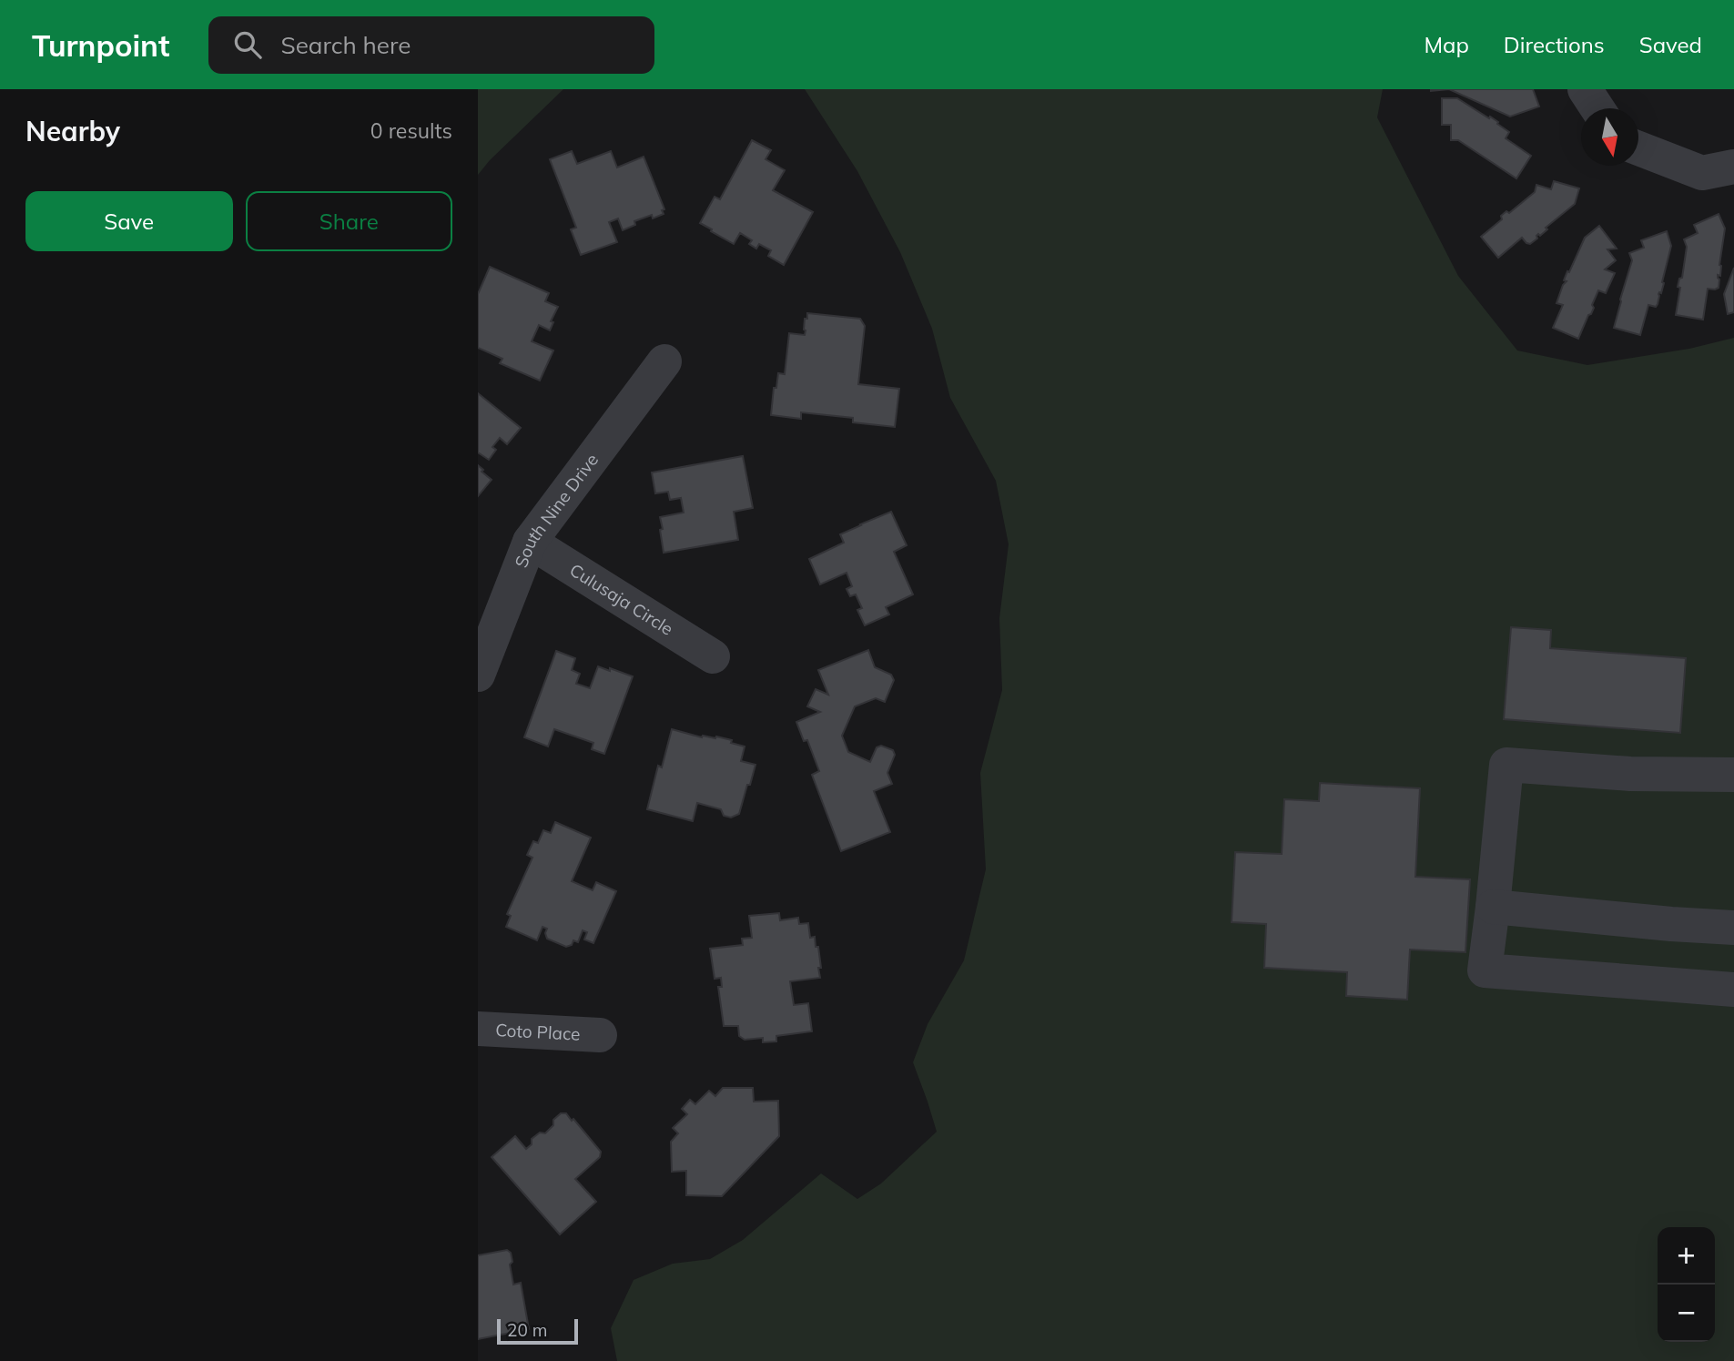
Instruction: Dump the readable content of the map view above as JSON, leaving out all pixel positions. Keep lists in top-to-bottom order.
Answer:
{
  "streets": {
    "street": ["South Nine Drive", "Culusaja Circle", "Coto Place"]
  },
  "crossings": [
    ["South Nine Drive", "Culusaja Circle"]
  ],
  "scale_bar": "20 m",
  "north": "bottom",
  "page": {
    "header": "Turnpoint",
    "search": "Search here",
    "nav": ["Map", "Directions", "Saved"],
    "heading": ["Nearby", "0 results"],
    "buttons": ["Save", "Share"],
    "map_buttons": ["+", "−"],
    "scale": "20 m"
  }
}
